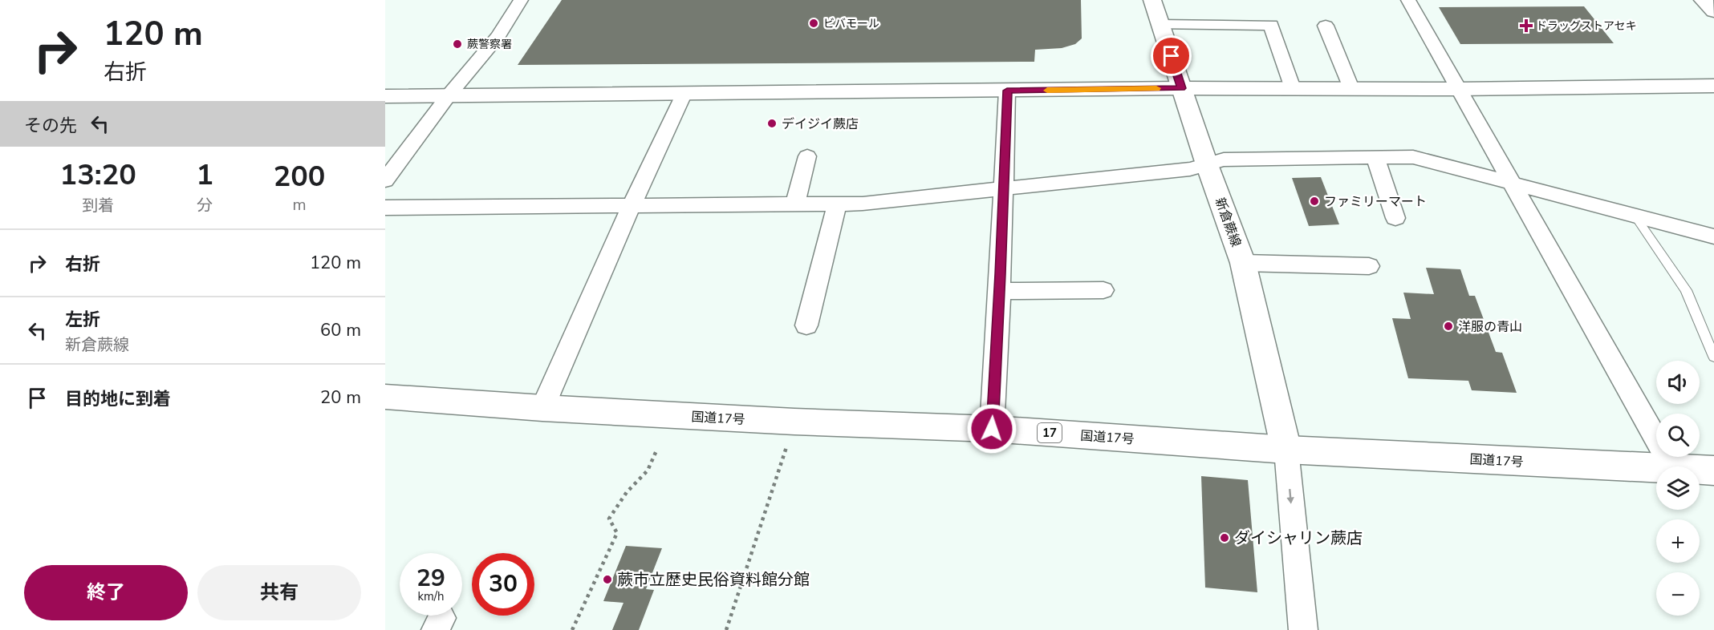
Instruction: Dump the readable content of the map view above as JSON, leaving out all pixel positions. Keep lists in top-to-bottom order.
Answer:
{
  "streets": {
    "main road": ["新倉蕨線", "国道17号", "17"]
  },
  "crossings": [
    ["新倉蕨線", "国道17号"]
  ],
  "places": {
    "other": [
      "ビバモール",
      "蕨警察署",
      "デイジイ蕨店",
      "ファミリーマート",
      "洋服の青山",
      "ダイシャリン蕨店",
      "蕨市立歴史民俗資料館分館"
    ],
    "health": ["ドラッグストアセキ"]
  },
  "page": {
    "turn": ["120 m", "右折"],
    "then": "その先",
    "eta": [
      "13:20",
      "到着",
      "1",
      "分",
      "200",
      "m"
    ],
    "list": [
      {
        "name": "右折",
        "value": "120 m"
      },
      {
        "name": "左折",
        "note": "新倉蕨線",
        "value": "60 m"
      },
      {
        "name": "目的地に到着",
        "value": "20 m"
      }
    ],
    "map_buttons": ["+", "−"],
    "speed": "29 km/h",
    "limit": "30",
    "buttons": ["終了", "共有"]
  }
}
